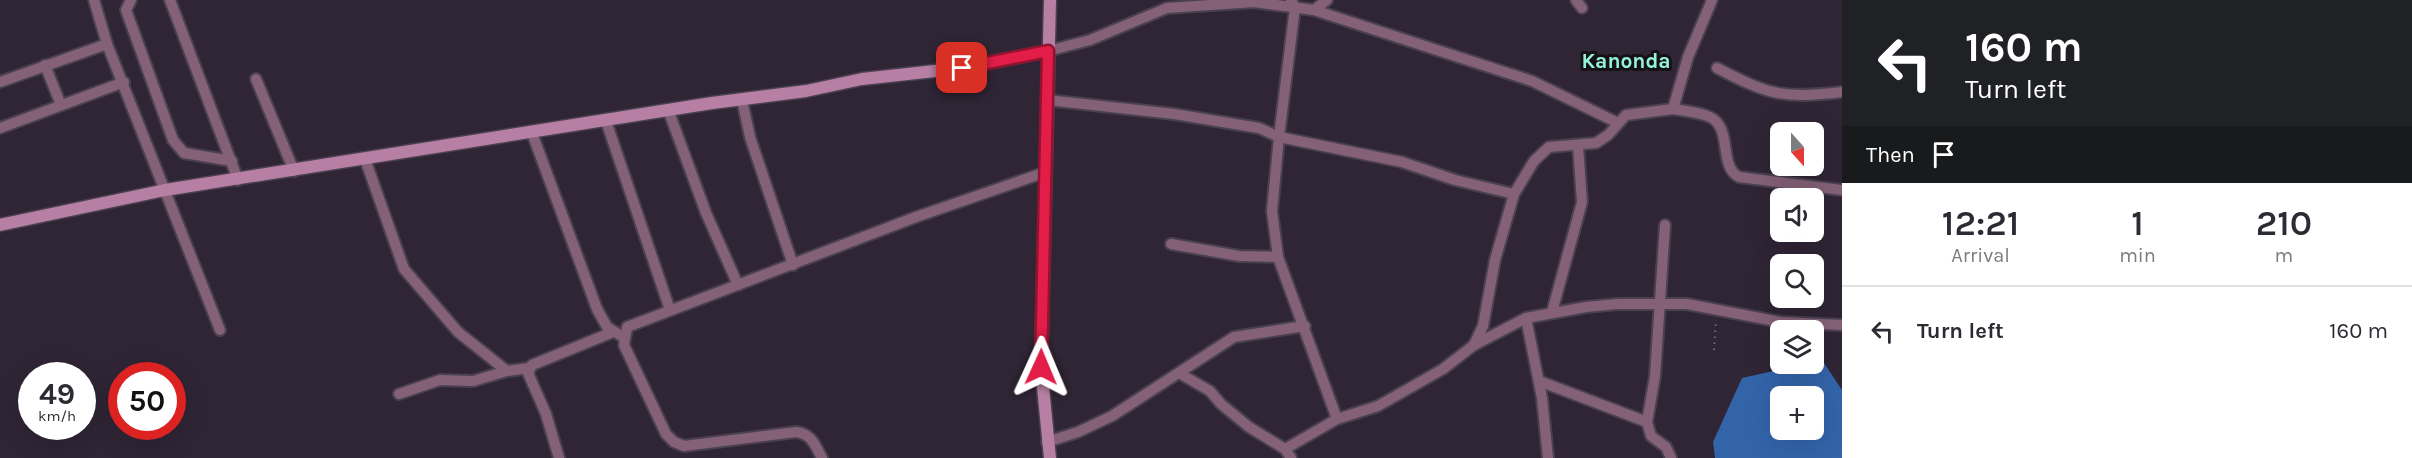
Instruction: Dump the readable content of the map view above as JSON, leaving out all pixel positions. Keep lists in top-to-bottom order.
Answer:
{
  "districts": ["Kanonda"],
  "north": "bottom",
  "page": {
    "turn": ["160 m", "Turn left"],
    "map_buttons": "+",
    "then": "Then",
    "eta": [
      "12:21",
      "Arrival",
      "1",
      "min",
      "210",
      "m"
    ],
    "list": [
      {
        "name": "Turn left",
        "value": "160 m"
      }
    ],
    "speed": "49 km/h",
    "limit": "50"
  }
}
